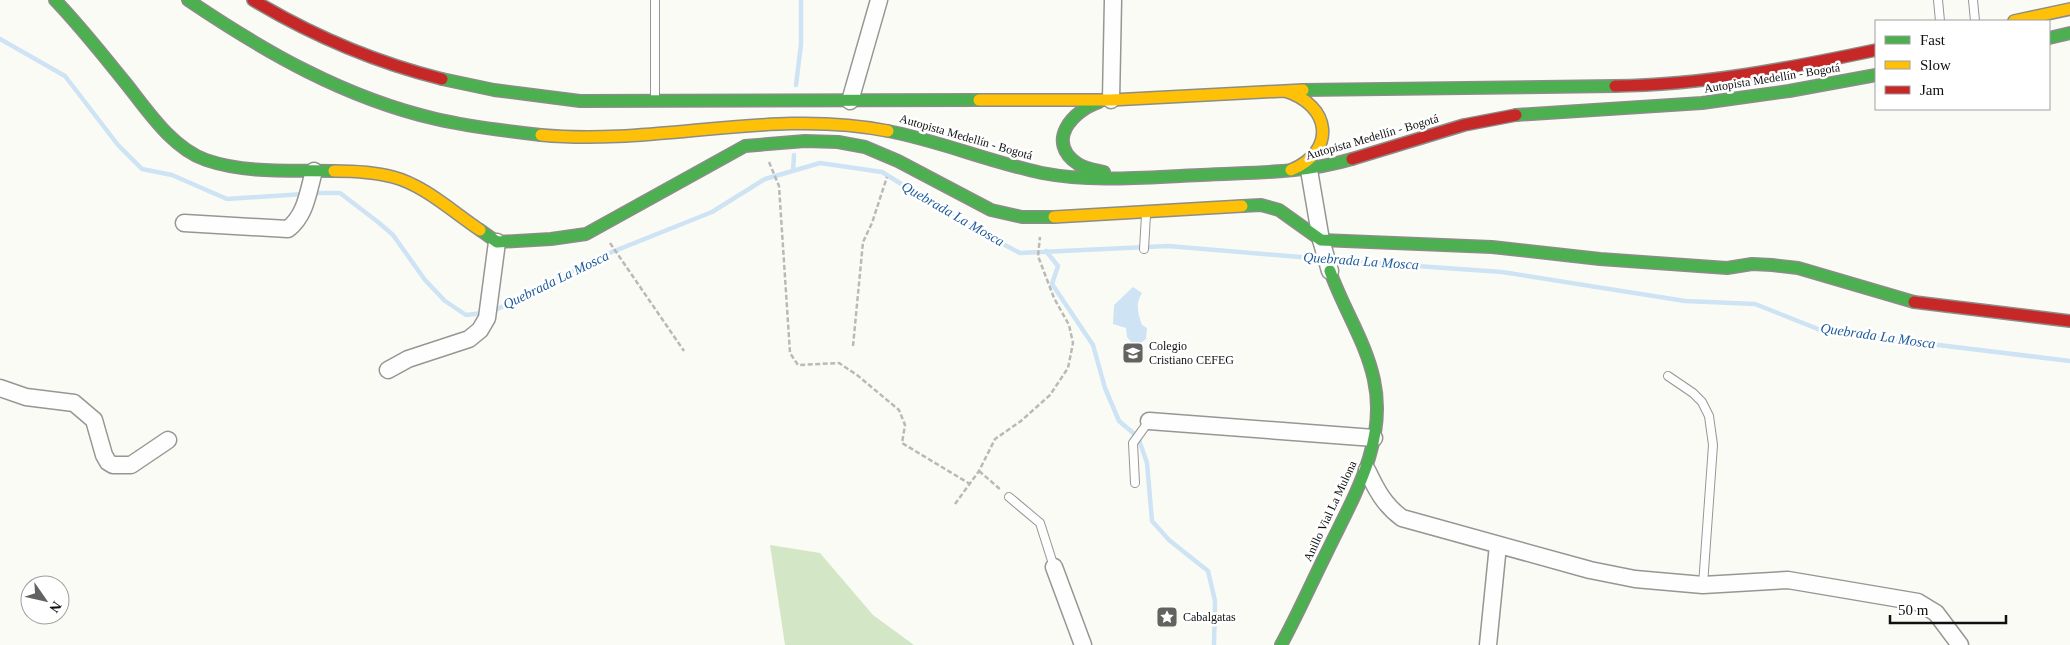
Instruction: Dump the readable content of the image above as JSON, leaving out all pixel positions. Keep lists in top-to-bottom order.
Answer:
{
  "streets": {
    "main road": ["Autopista Medellín - Bogotá", "Anillo Vial La Mulona"]
  },
  "water": ["Quebrada La Mosca"],
  "places": {
    "school or university": ["Colegio Cristiano CEFEG"],
    "place": ["Cabalgatas"]
  },
  "legend": ["Fast", "Slow", "Jam"],
  "scale_bar": "50 m",
  "north": "bottom right"
}
